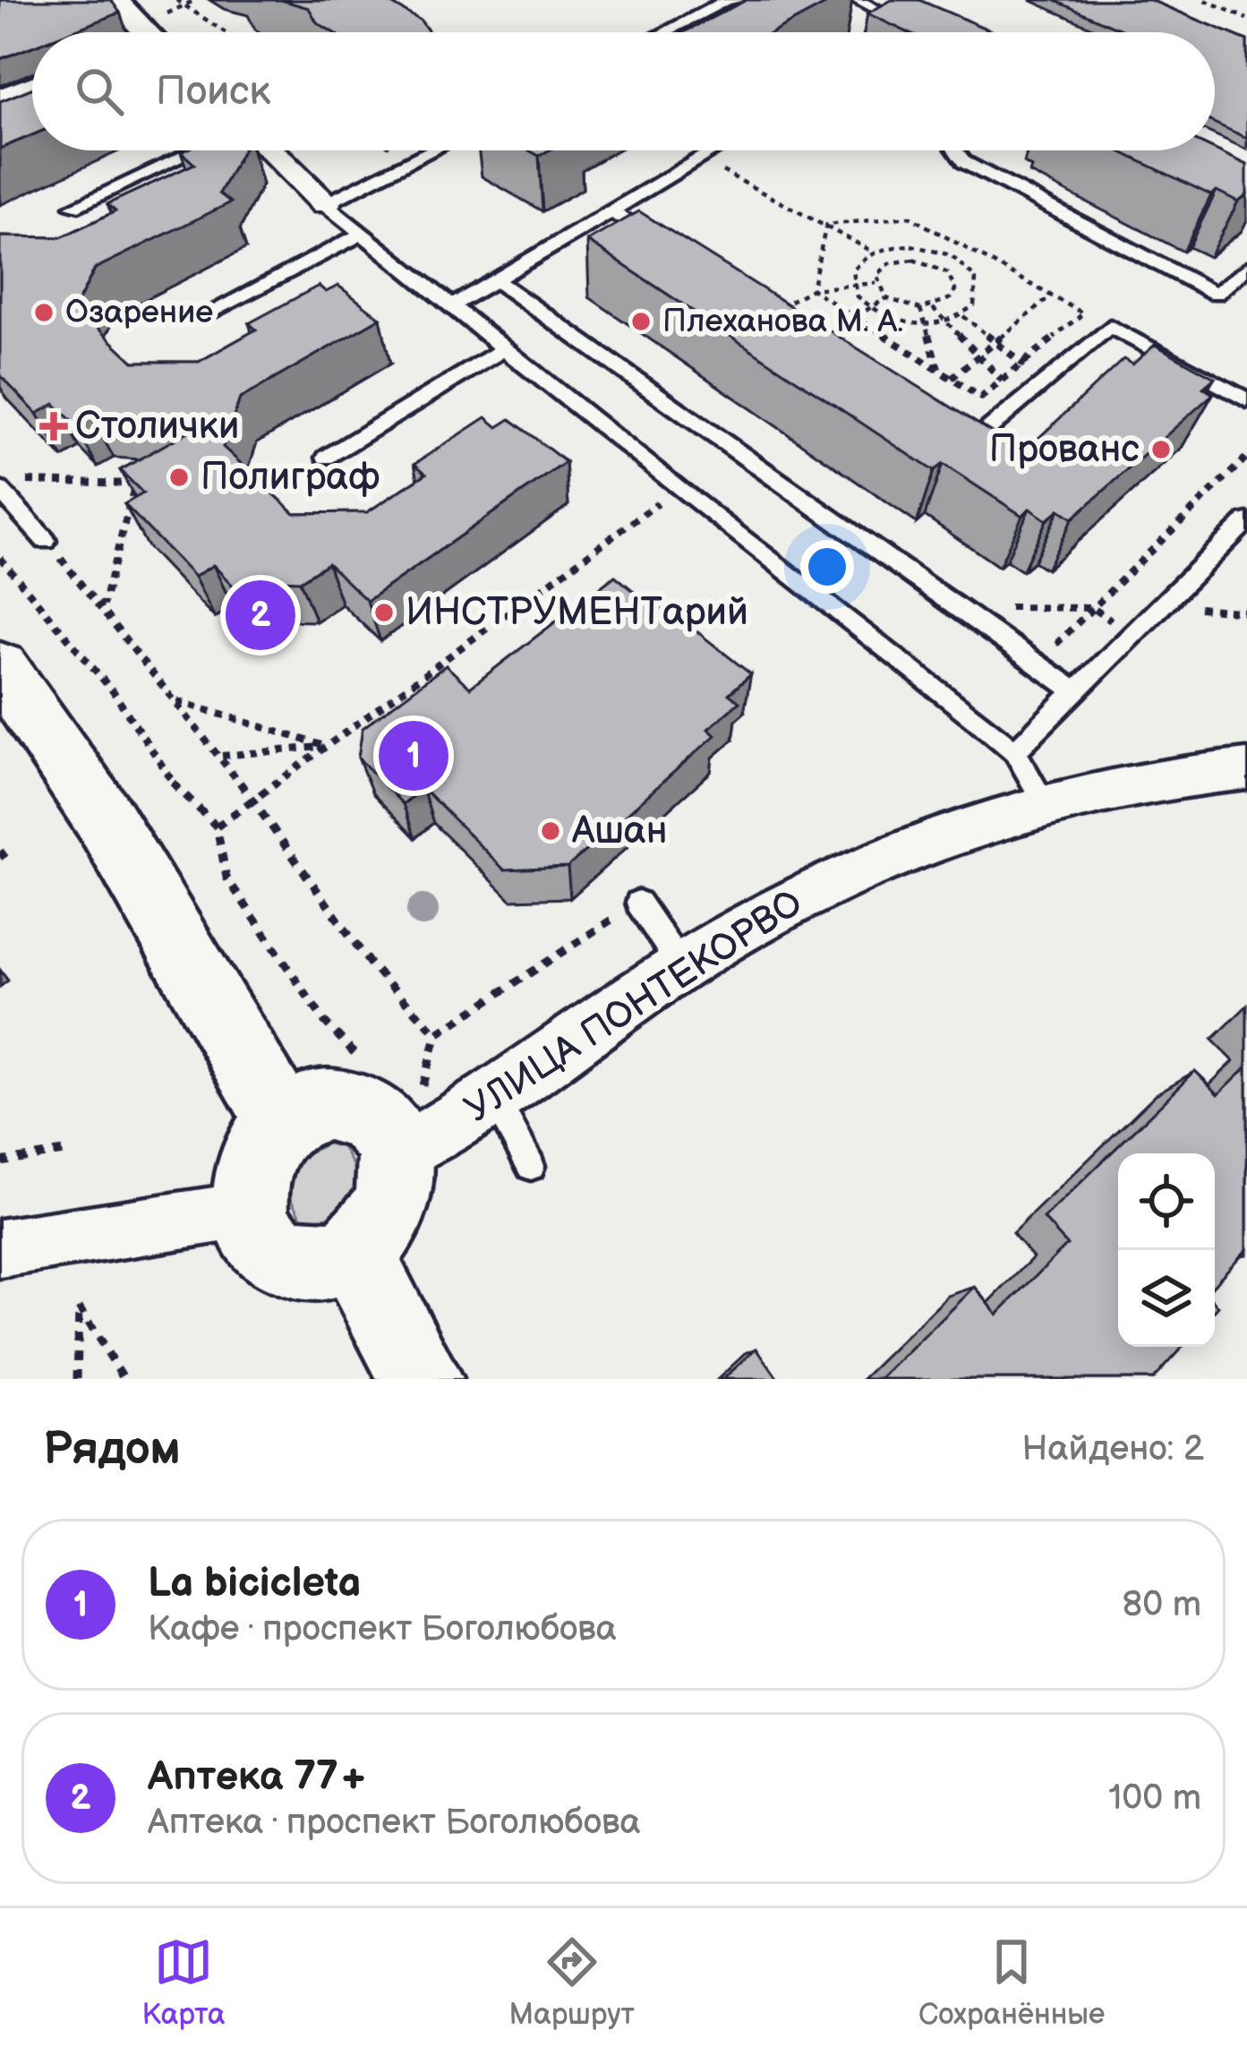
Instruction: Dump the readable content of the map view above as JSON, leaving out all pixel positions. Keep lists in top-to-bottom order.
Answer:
{
  "streets": {
    "street": ["УЛИЦА ПОНТЕКОРВО"]
  },
  "places": {
    "other": [
      "Озарение",
      "Плеханова М. А.",
      "Прованс",
      "Полиграф",
      "ИНСТРУМЕНТарий",
      "Ашан"
    ],
    "health": ["Столички"]
  },
  "page": {
    "search": "Поиск",
    "pins": ["2", "1"],
    "heading": ["Рядом", "Найдено: 2"],
    "list": [
      {
        "mark": "1",
        "name": "La bicicleta",
        "note": "Кафе · проспект Боголюбова",
        "value": "80 m"
      },
      {
        "mark": "2",
        "name": "Аптека 77+",
        "note": "Аптека · проспект Боголюбова",
        "value": "100 m"
      }
    ],
    "nav": ["Карта", "Маршрут", "Сохранённые"]
  }
}
